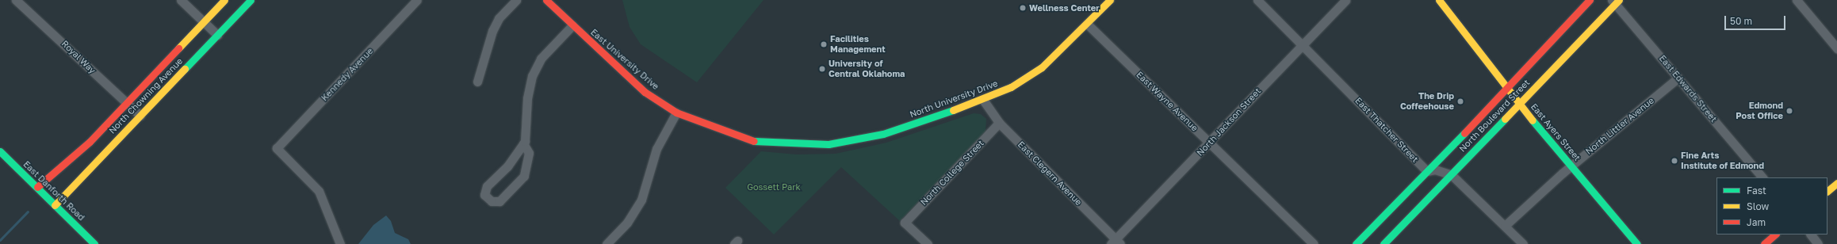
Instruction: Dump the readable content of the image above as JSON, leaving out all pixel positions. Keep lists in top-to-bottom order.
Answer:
{
  "streets": {
    "street": [
      "Royal Way",
      "East University Drive",
      "Kennedy Avenue",
      "East Edwards Street",
      "North Chowning Avenue",
      "North University Drive",
      "East Wayne Avenue",
      "North Boulevard Street",
      "North Jackson Street",
      "North Littler Avenue",
      "East Thatcher Street",
      "East Ayers Street",
      "North College Street",
      "East Clegern Avenue",
      "East Danforth Road"
    ]
  },
  "crossings": [
    ["Royal Way", "North Chowning Avenue"],
    ["East University Drive", "North University Drive"],
    ["East Edwards Street", "North Boulevard Street"],
    ["East Edwards Street", "North Littler Avenue"],
    ["North Chowning Avenue", "East Danforth Road"],
    ["North University Drive", "East Wayne Avenue"],
    ["North University Drive", "East Clegern Avenue"],
    ["East Wayne Avenue", "North Jackson Street"],
    ["North Boulevard Street", "East Thatcher Street"],
    ["North Boulevard Street", "East Ayers Street"],
    ["North Jackson Street", "East Thatcher Street"],
    ["North Jackson Street", "East Clegern Avenue"],
    ["North Littler Avenue", "East Ayers Street"],
    ["North College Street", "East Clegern Avenue"]
  ],
  "parks": ["Gossett Park"],
  "places": [
    "Wellness Center",
    "Facilities Management",
    "University of Central Oklahoma",
    "The Drip Coffeehouse",
    "Edmond Post Office",
    "Fine Arts Institute of Edmond"
  ],
  "legend": ["Fast", "Slow", "Jam"],
  "scale_bar": "50 m"
}
